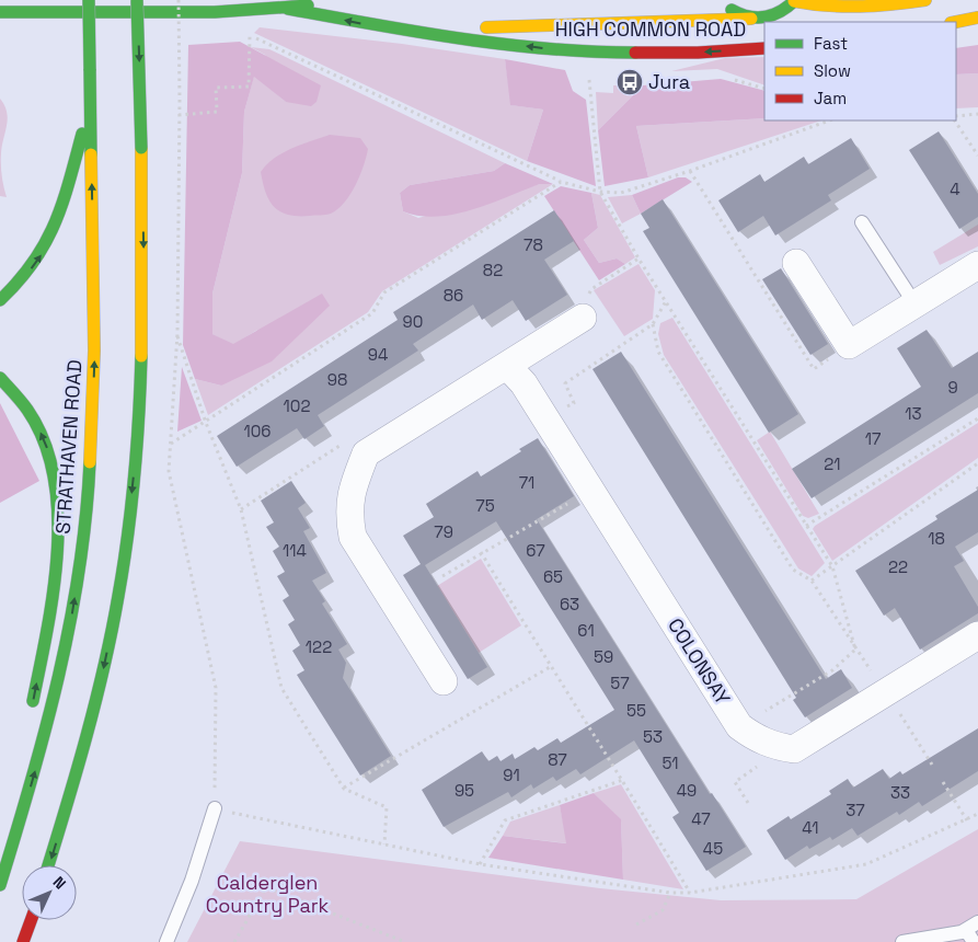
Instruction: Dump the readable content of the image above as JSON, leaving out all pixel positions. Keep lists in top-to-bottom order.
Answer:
{
  "streets": {
    "main road": ["HIGH COMMON ROAD", "STRATHAVEN ROAD"],
    "street": ["COLONSAY"]
  },
  "parks": ["Calderglen Country Park"],
  "places": {
    "bus stop": ["Jura"]
  },
  "house_numbers": [
    "4",
    "78",
    "82",
    "86",
    "90",
    "94",
    "98",
    "9",
    "102",
    "13",
    "106",
    "17",
    "21",
    "71",
    "75",
    "79",
    "18",
    "114",
    "67",
    "22",
    "65",
    "63",
    "61",
    "122",
    "59",
    "57",
    "55",
    "53",
    "87",
    "51",
    "91",
    "95",
    "49",
    "33",
    "37",
    "47",
    "41",
    "45"
  ],
  "legend": ["Fast", "Slow", "Jam"],
  "north": "top right"
}
